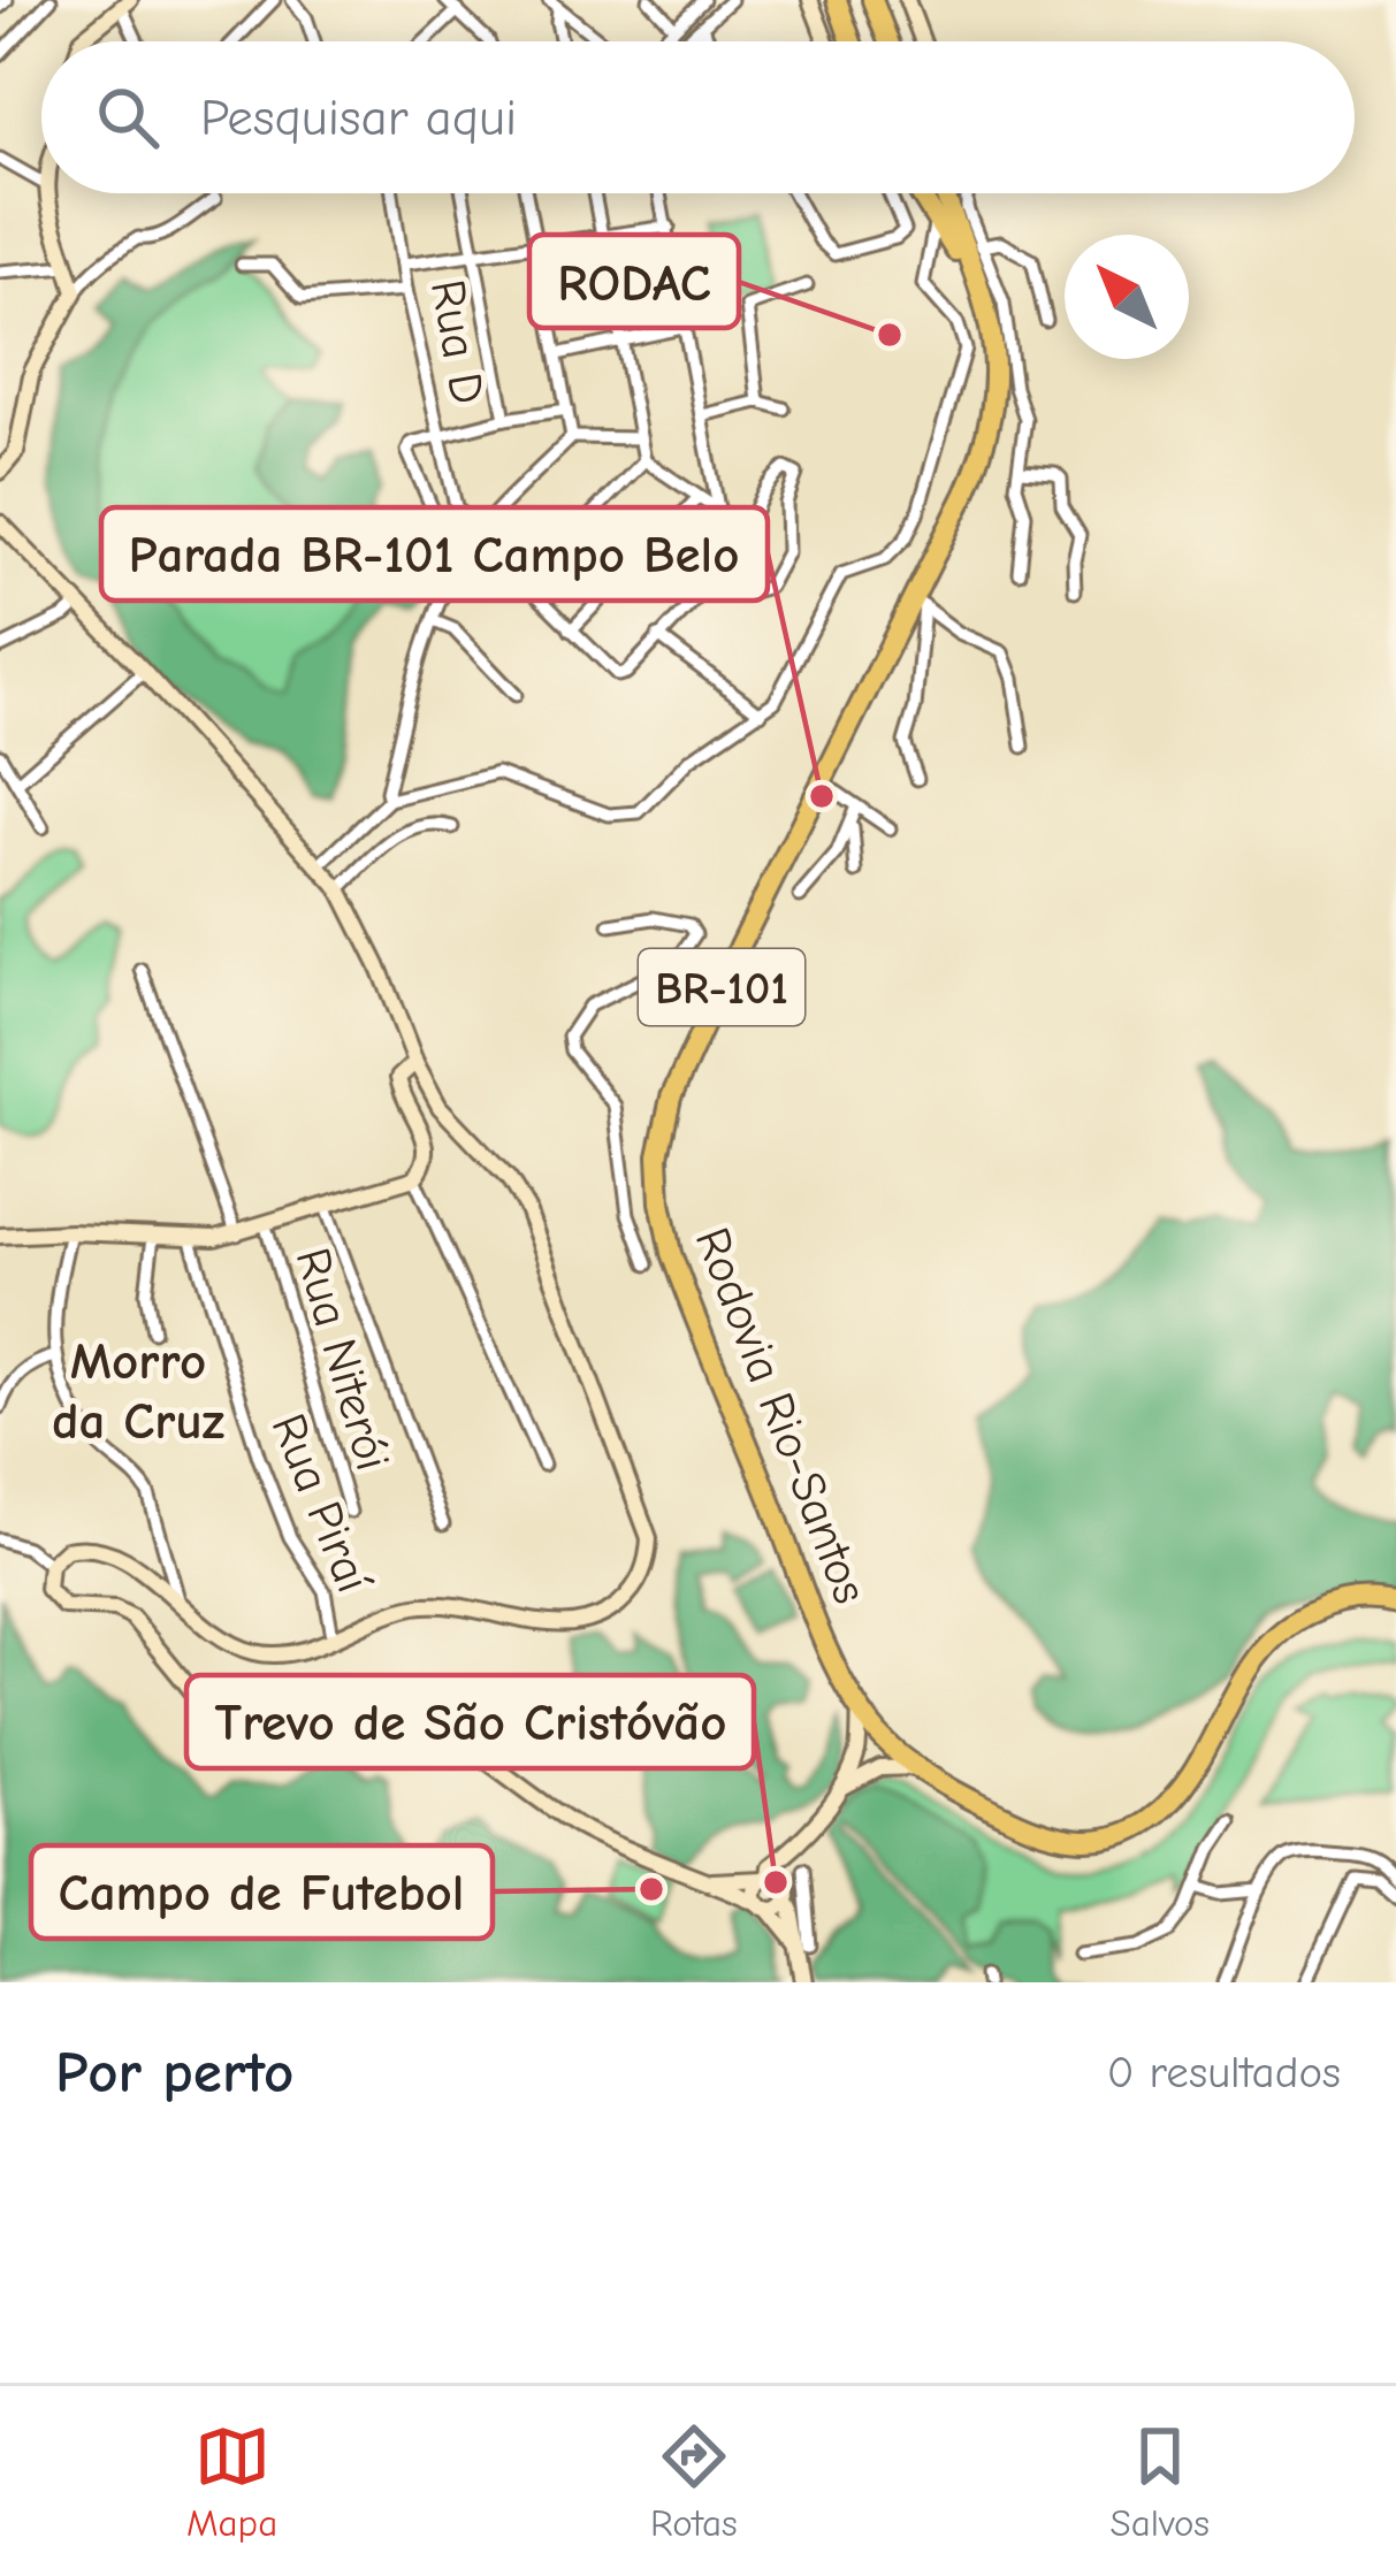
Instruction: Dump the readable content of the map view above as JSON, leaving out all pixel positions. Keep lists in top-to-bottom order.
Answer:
{
  "streets": {
    "highway": ["BR-101", "Rodovia Rio-Santos"],
    "street": ["Rua D", "Rua Niterói", "Rua Piraí"]
  },
  "districts": ["Morro da Cruz"],
  "places": [
    "RODAC",
    "Parada BR-101 Campo Belo",
    "Trevo de São Cristóvão",
    "Campo de Futebol"
  ],
  "north": "top left",
  "page": {
    "search": "Pesquisar aqui",
    "heading": ["Por perto", "0 resultados"],
    "nav": ["Mapa", "Rotas", "Salvos"]
  }
}
